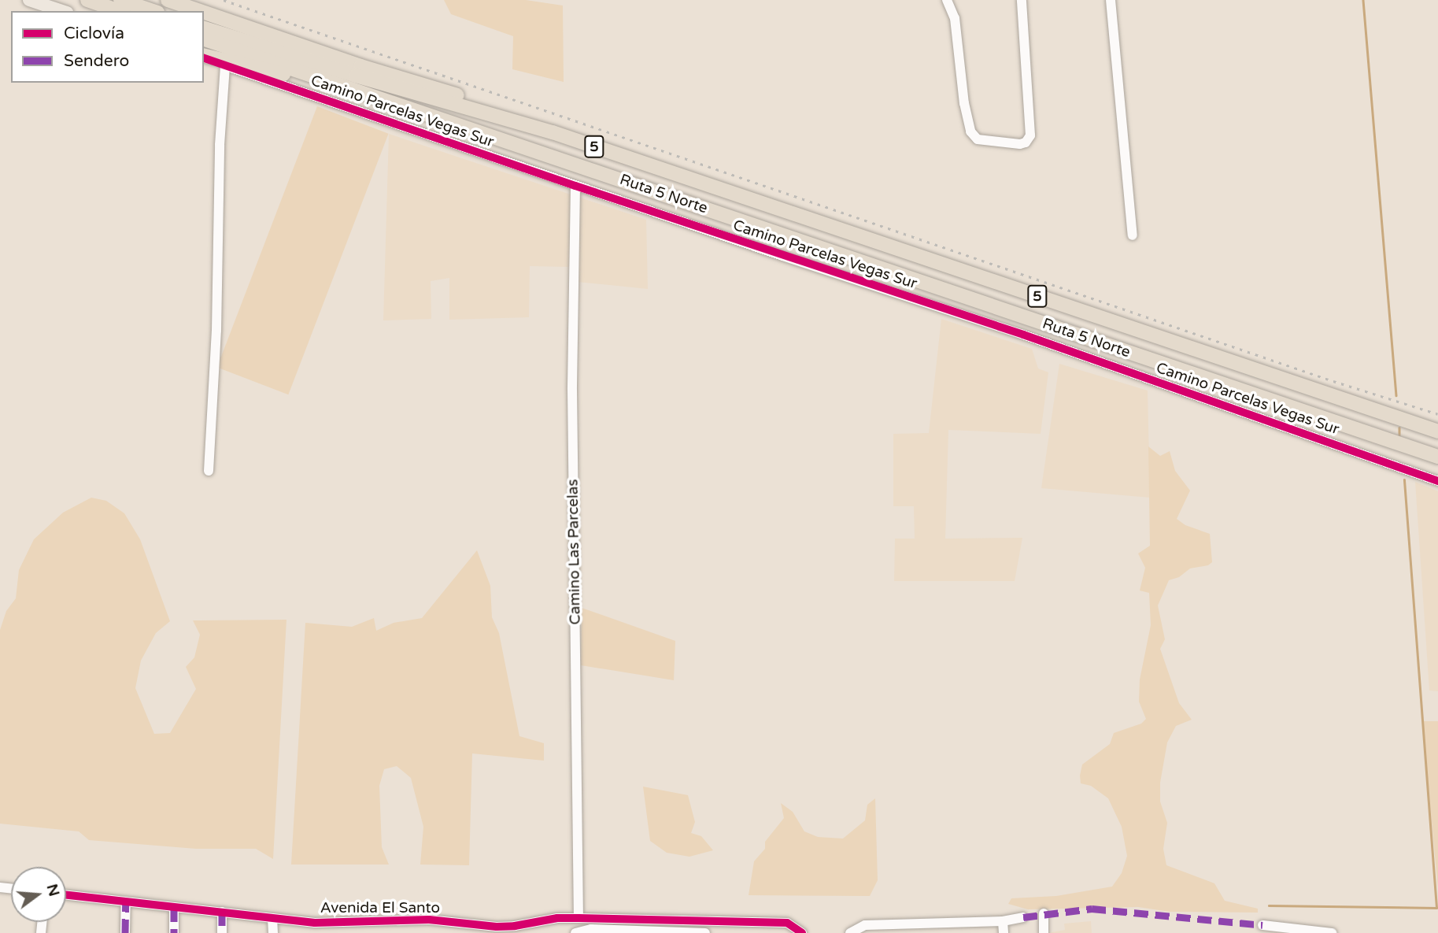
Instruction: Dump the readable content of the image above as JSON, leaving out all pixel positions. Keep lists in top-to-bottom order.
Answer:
{
  "streets": {
    "highway": ["5", "Ruta 5 Norte"],
    "street": ["Camino Parcelas Vegas Sur", "Camino Las Parcelas", "Avenida El Santo"]
  },
  "crossings": [
    ["Camino Parcelas Vegas Sur", "Camino Las Parcelas"],
    ["Camino Las Parcelas", "Avenida El Santo"]
  ],
  "legend": ["Ciclovía", "Sendero"],
  "north": "right"
}
